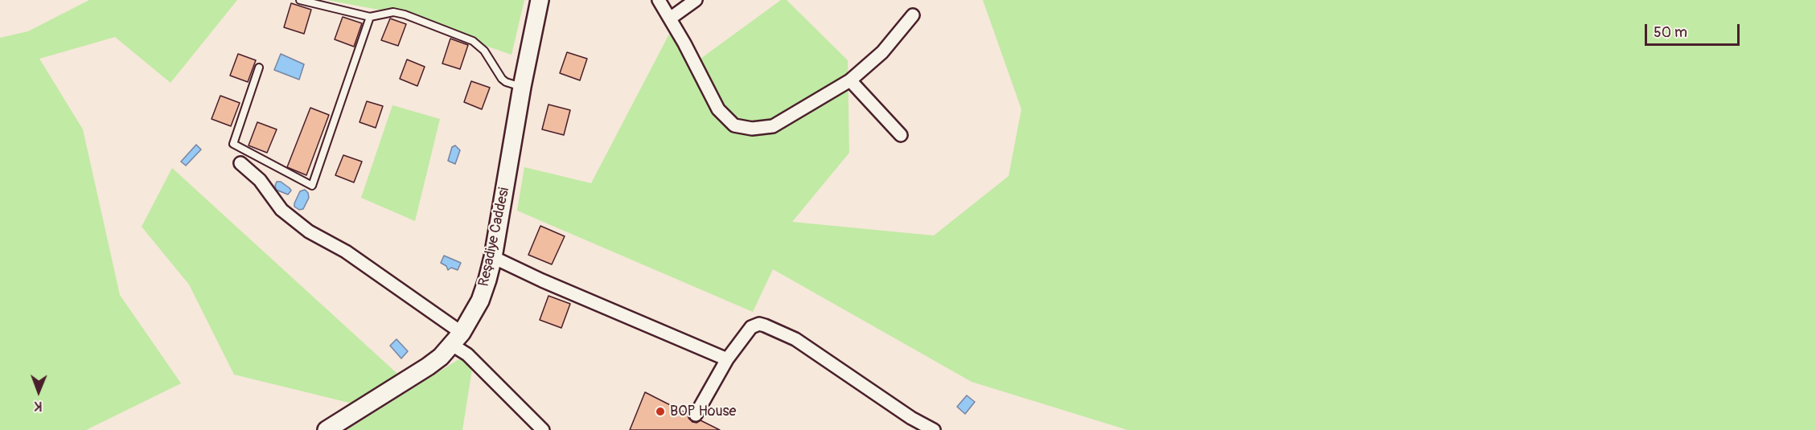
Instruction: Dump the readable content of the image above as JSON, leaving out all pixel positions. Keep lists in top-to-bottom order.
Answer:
{
  "streets": {
    "street": ["Reşadiye Caddesi"]
  },
  "places": ["BOP House"],
  "scale_bar": "50 m",
  "north": "bottom"
}
